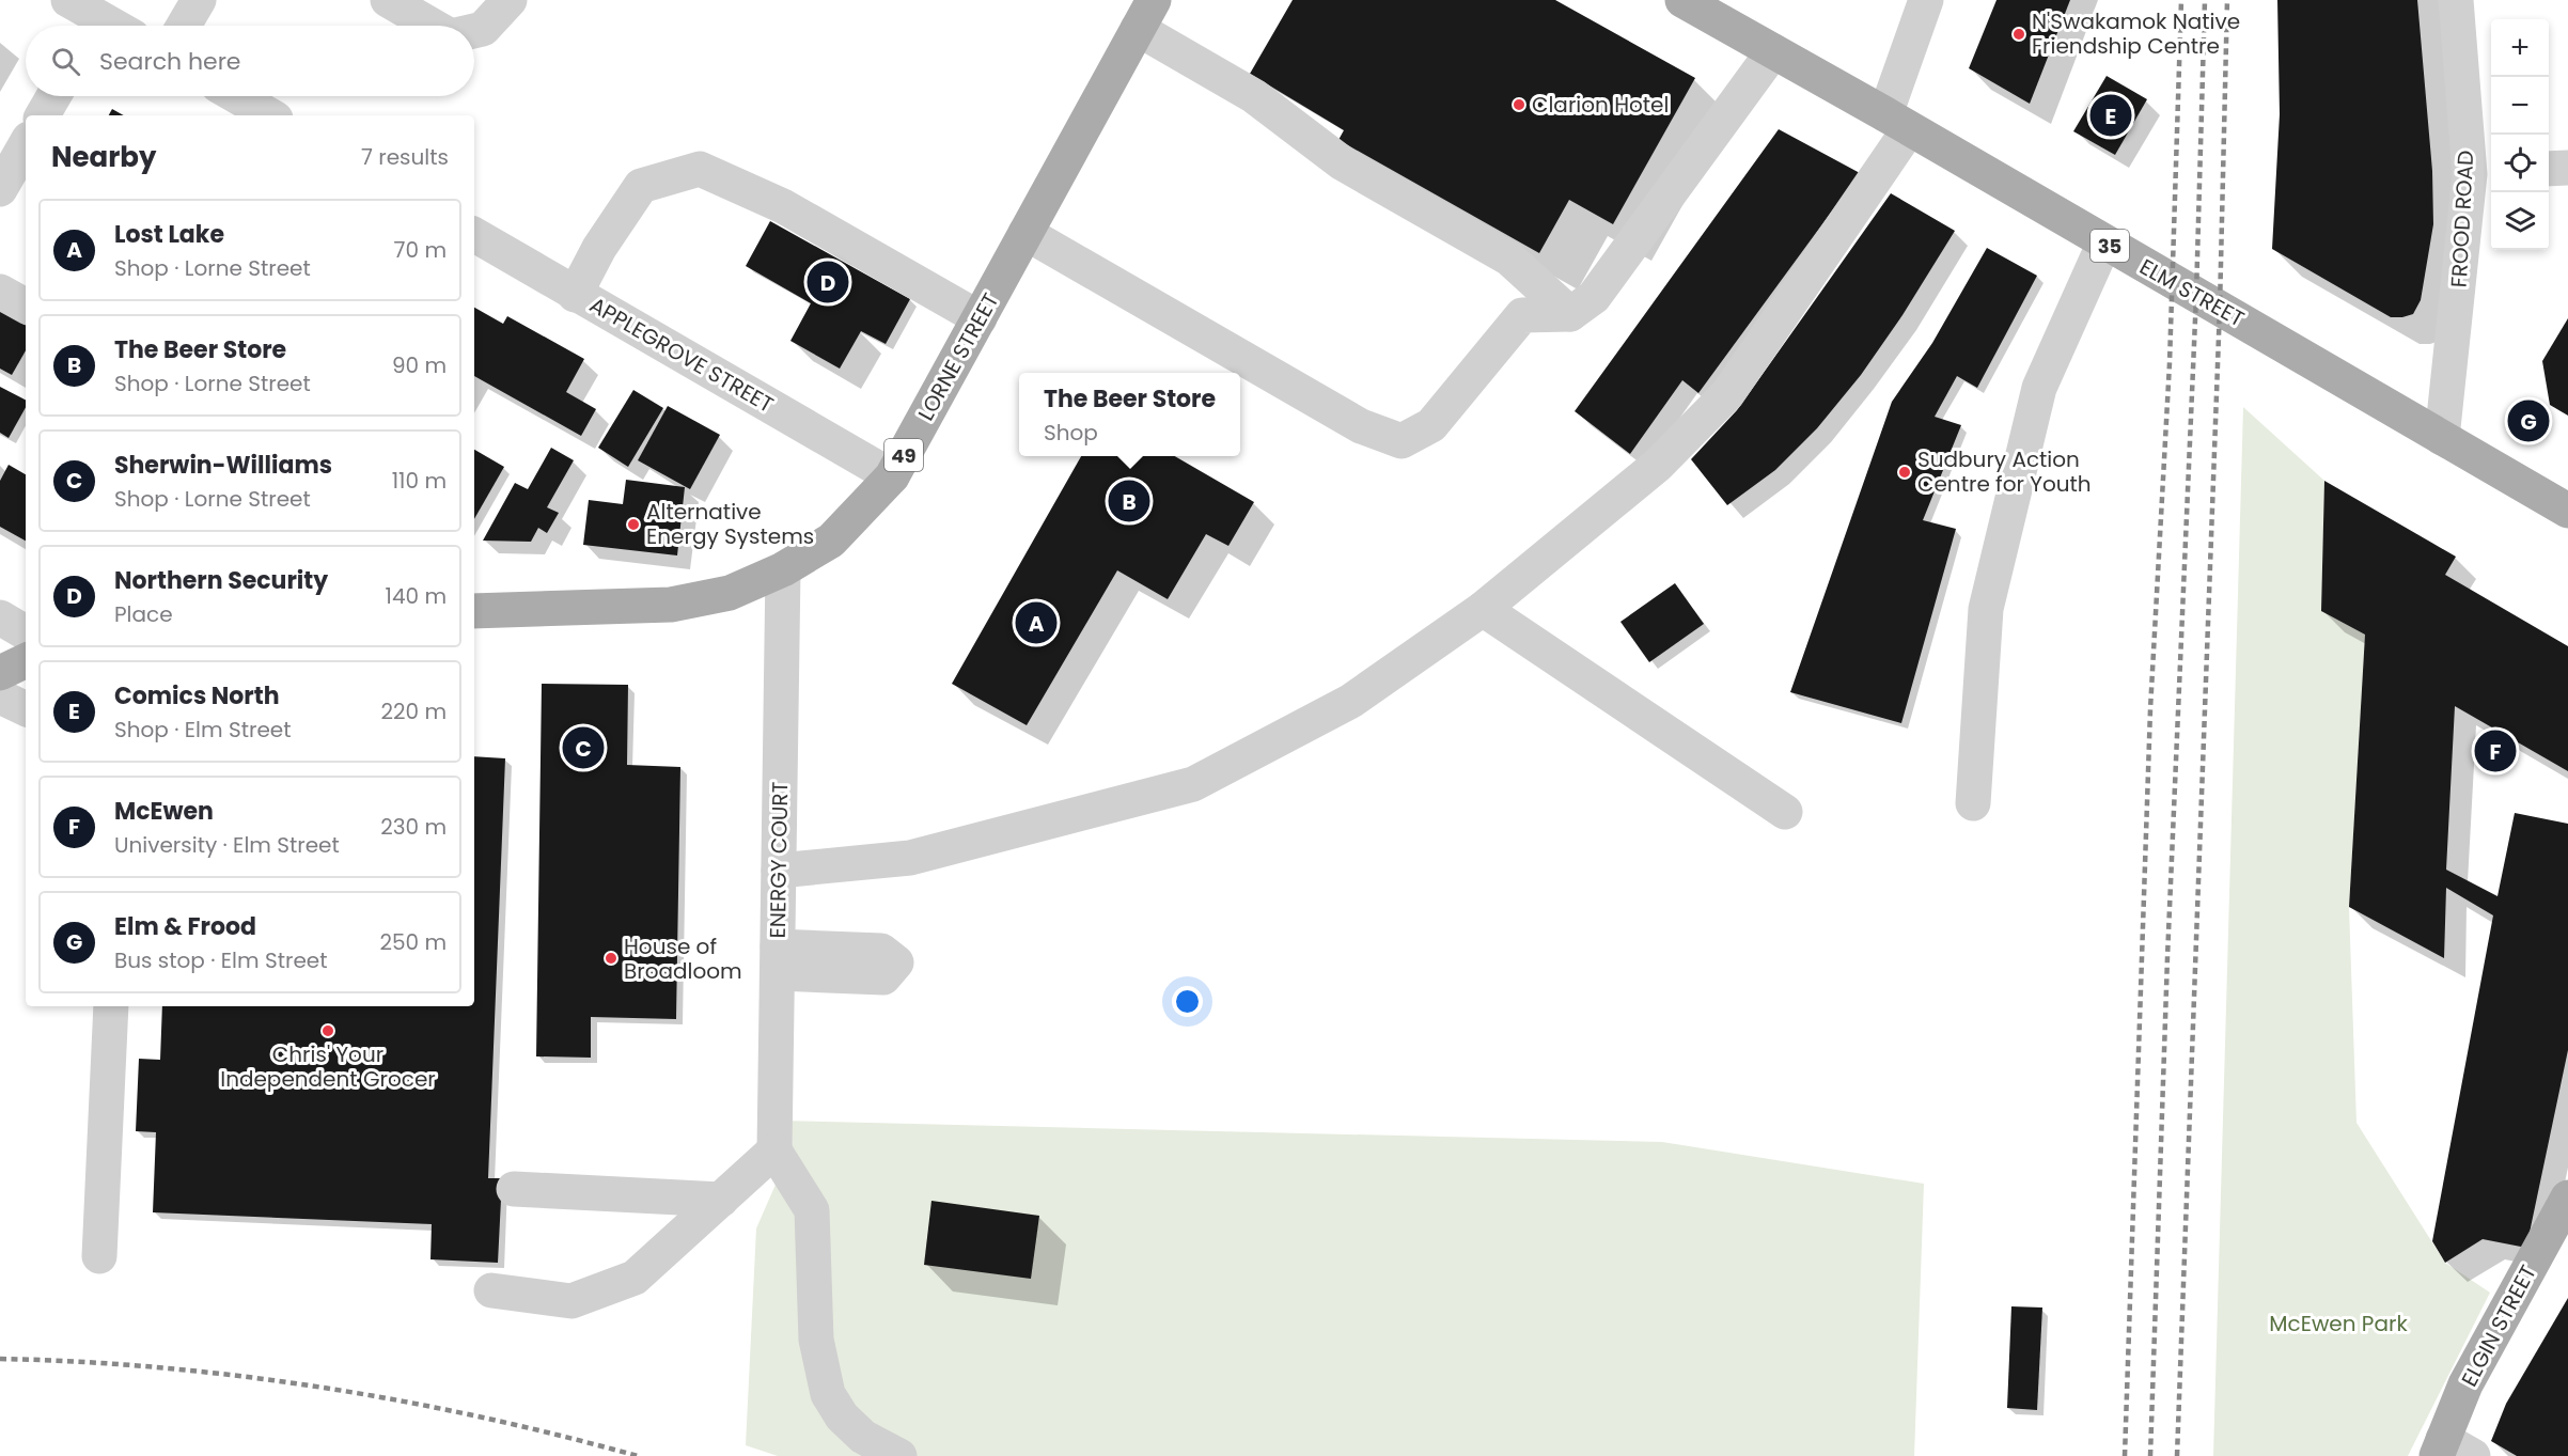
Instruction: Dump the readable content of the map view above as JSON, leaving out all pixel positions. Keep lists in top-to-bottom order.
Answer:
{
  "streets": {
    "main road": [
      "35",
      "ELM STREET",
      "LORNE STREET",
      "49",
      "ELGIN STREET"
    ],
    "street": ["FROOD ROAD", "APPLEGROVE STREET", "ENERGY COURT"]
  },
  "crossings": [
    ["FROOD ROAD", "ELM STREET"],
    ["APPLEGROVE STREET", "LORNE STREET"],
    ["LORNE STREET", "ENERGY COURT"]
  ],
  "parks": ["McEwen Park"],
  "places": [
    "N'Swakamok Native Friendship Centre",
    "Clarion Hotel",
    "Sudbury Action Centre for Youth",
    "Alternative Energy Systems",
    "House of Broadloom",
    "Chris' Your Independent Grocer"
  ],
  "page": {
    "map_buttons": ["+", "−"],
    "search": "Search here",
    "pins": [
      "E",
      "D",
      "G",
      "B",
      "A",
      "C",
      "F"
    ],
    "heading": ["Nearby", "7 results"],
    "list": [
      {
        "mark": "A",
        "name": "Lost Lake",
        "note": "Shop · Lorne Street",
        "value": "70 m"
      },
      {
        "mark": "B",
        "name": "The Beer Store",
        "note": "Shop · Lorne Street",
        "value": "90 m"
      },
      {
        "mark": "C",
        "name": "Sherwin-Williams",
        "note": "Shop · Lorne Street",
        "value": "110 m"
      },
      {
        "mark": "D",
        "name": "Northern Security",
        "note": "Place",
        "value": "140 m"
      },
      {
        "mark": "E",
        "name": "Comics North",
        "note": "Shop · Elm Street",
        "value": "220 m"
      },
      {
        "mark": "F",
        "name": "McEwen",
        "note": "University · Elm Street",
        "value": "230 m"
      },
      {
        "mark": "G",
        "name": "Elm & Frood",
        "note": "Bus stop · Elm Street",
        "value": "250 m"
      }
    ],
    "popup": ["The Beer Store", "Shop"]
  }
}
